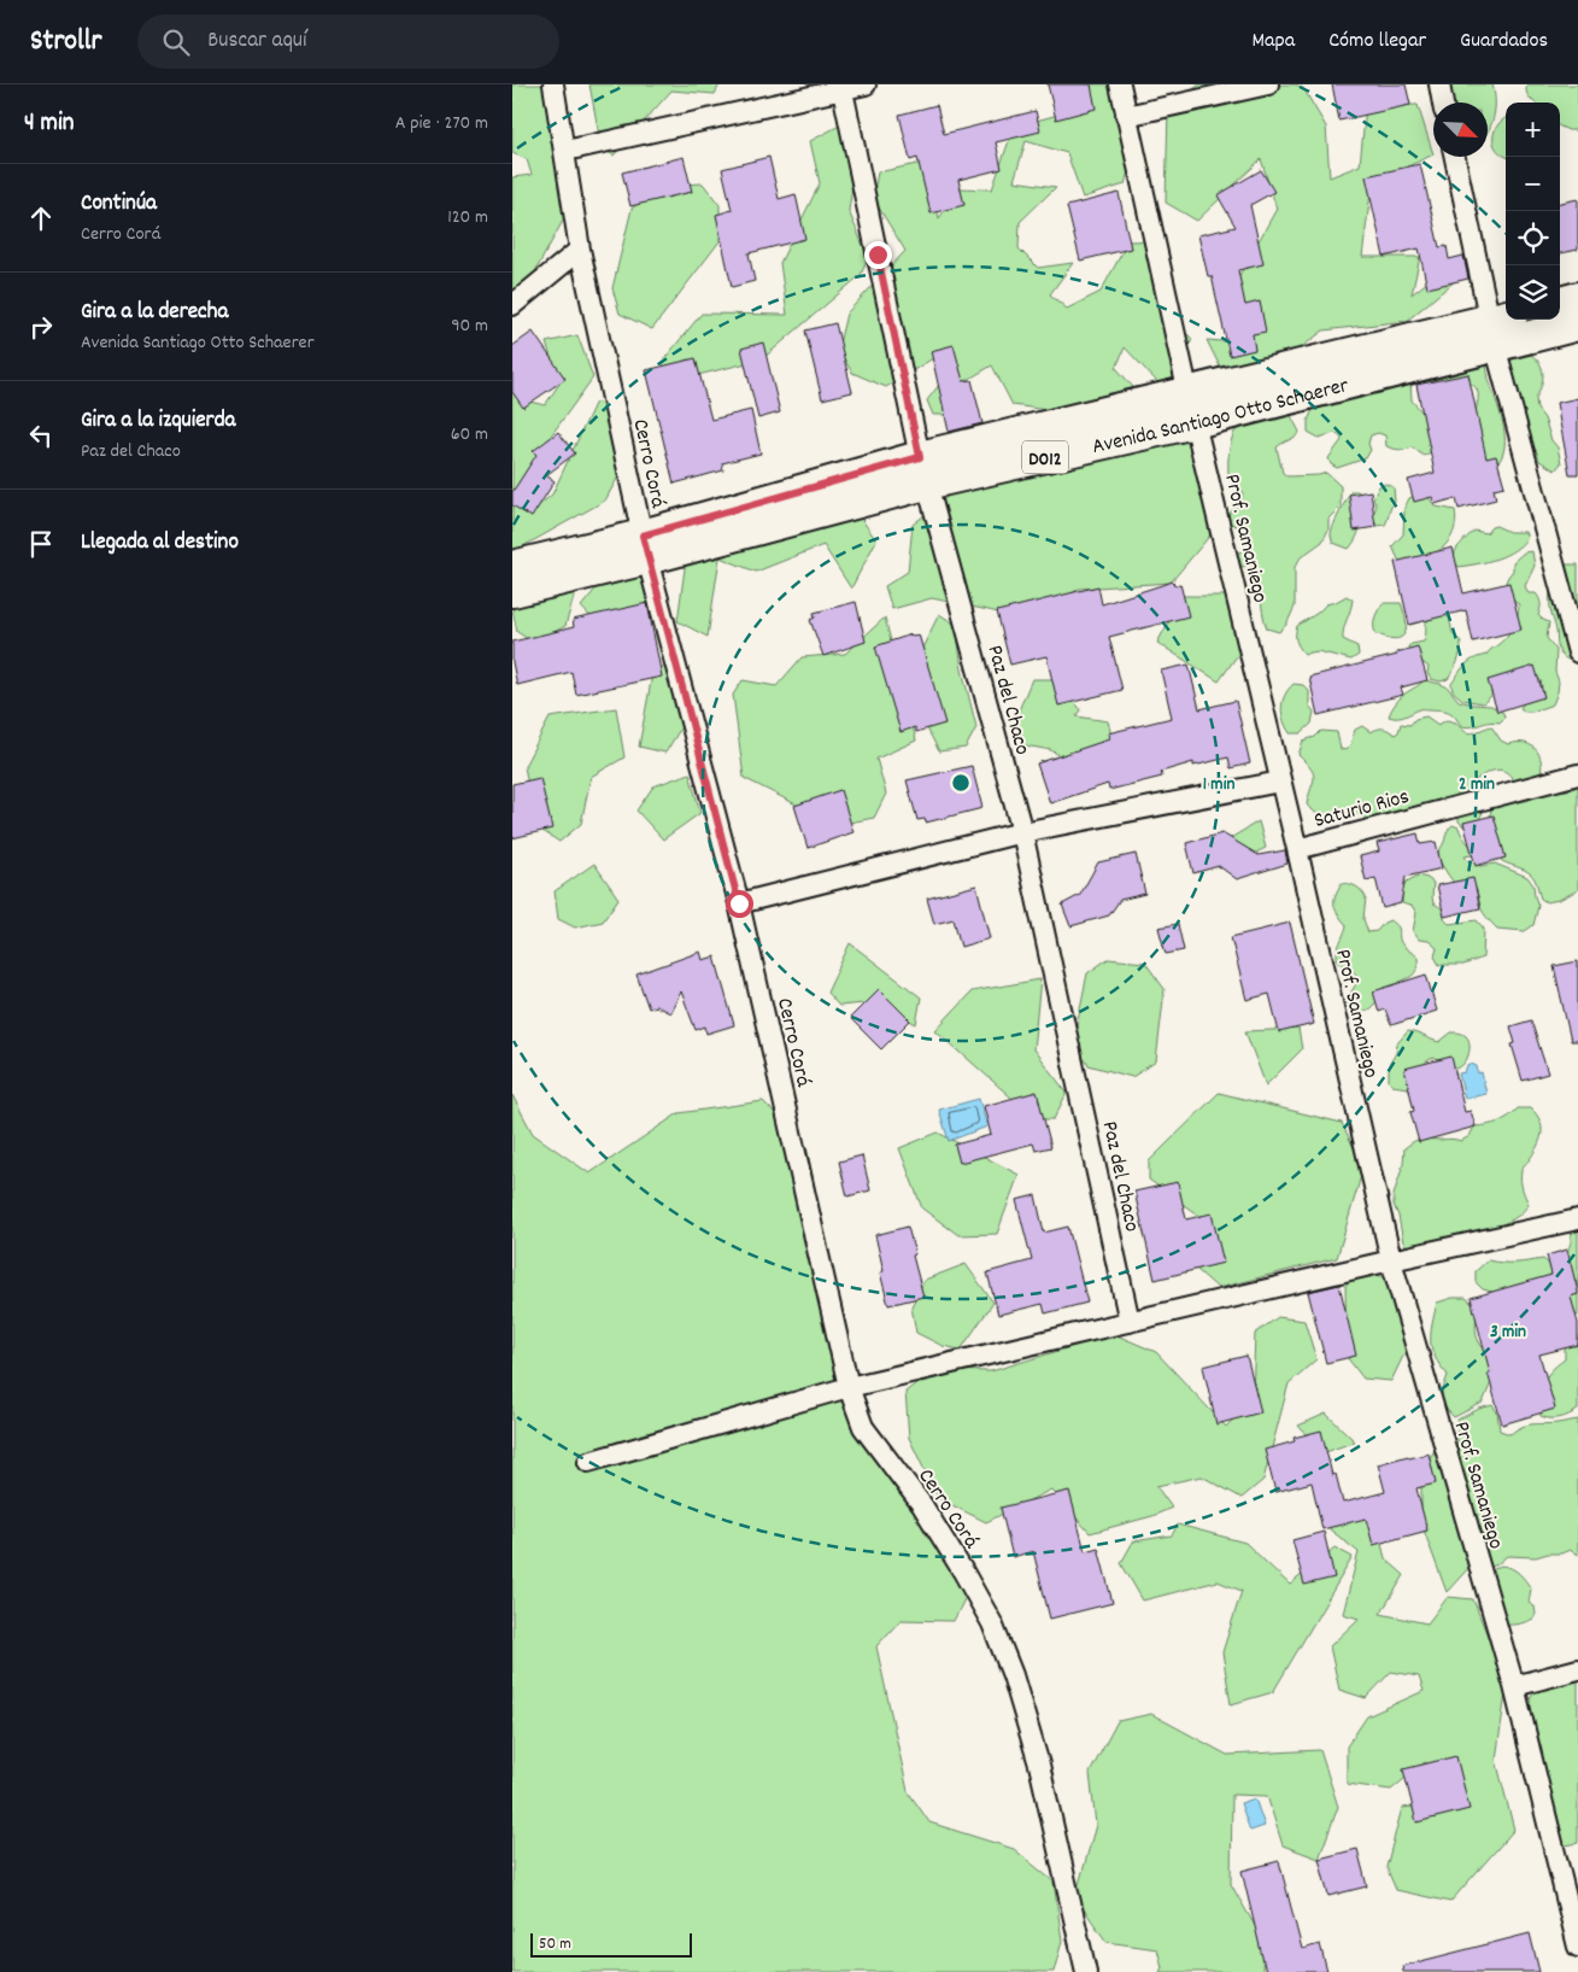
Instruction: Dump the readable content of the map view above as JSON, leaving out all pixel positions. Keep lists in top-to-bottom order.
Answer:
{
  "streets": {
    "main road": ["Avenida Santiago Otto Schaerer", "D012"],
    "street": [
      "Cerro Corá",
      "Prof. Samaniego",
      "Paz del Chaco",
      "Saturio Rios"
    ]
  },
  "crossings": [
    ["Avenida Santiago Otto Schaerer", "Cerro Corá"],
    ["Avenida Santiago Otto Schaerer", "Prof. Samaniego"],
    ["Avenida Santiago Otto Schaerer", "Paz del Chaco"],
    ["Prof. Samaniego", "Saturio Rios"]
  ],
  "scale_bar": "50 m",
  "north": "bottom right",
  "page": {
    "header": "Strollr",
    "search": "Buscar aquí",
    "nav": ["Mapa", "Cómo llegar", "Guardados"],
    "heading": ["4 min", "A pie · 270 m"],
    "map_buttons": ["+", "−"],
    "list": [
      ["Continúa", "Cerro Corá", "120 m"],
      ["Gira a la derecha", "Avenida Santiago Otto Schaerer", "90 m"],
      ["Gira a la izquierda", "Paz del Chaco", "60 m"],
      "Llegada al destino"
    ],
    "scale": "50 m"
  },
  "rings": ["1 min", "2 min", "3 min"]
}
